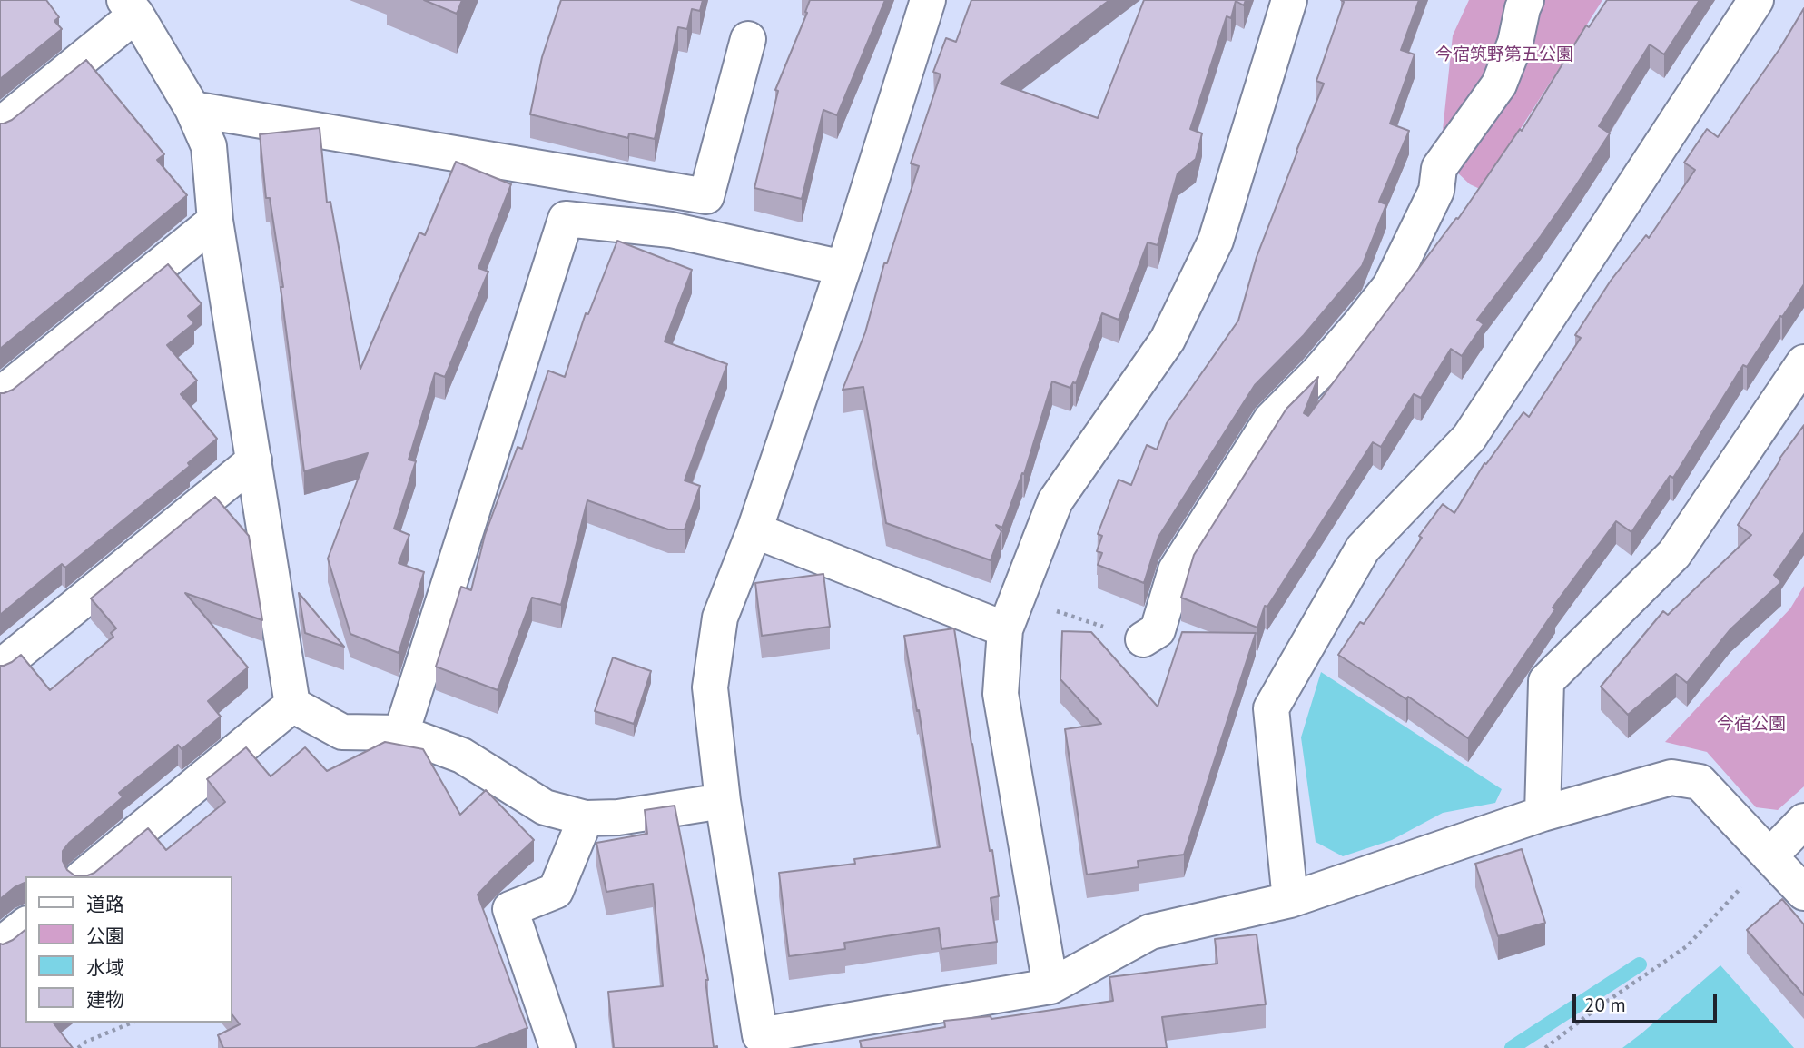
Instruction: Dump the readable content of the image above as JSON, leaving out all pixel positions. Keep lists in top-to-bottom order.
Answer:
{
  "parks": ["今宿筑野第五公園", "今宿公園"],
  "legend": [
    "道路",
    "公園",
    "水域",
    "建物"
  ],
  "scale_bar": "20 m"
}
